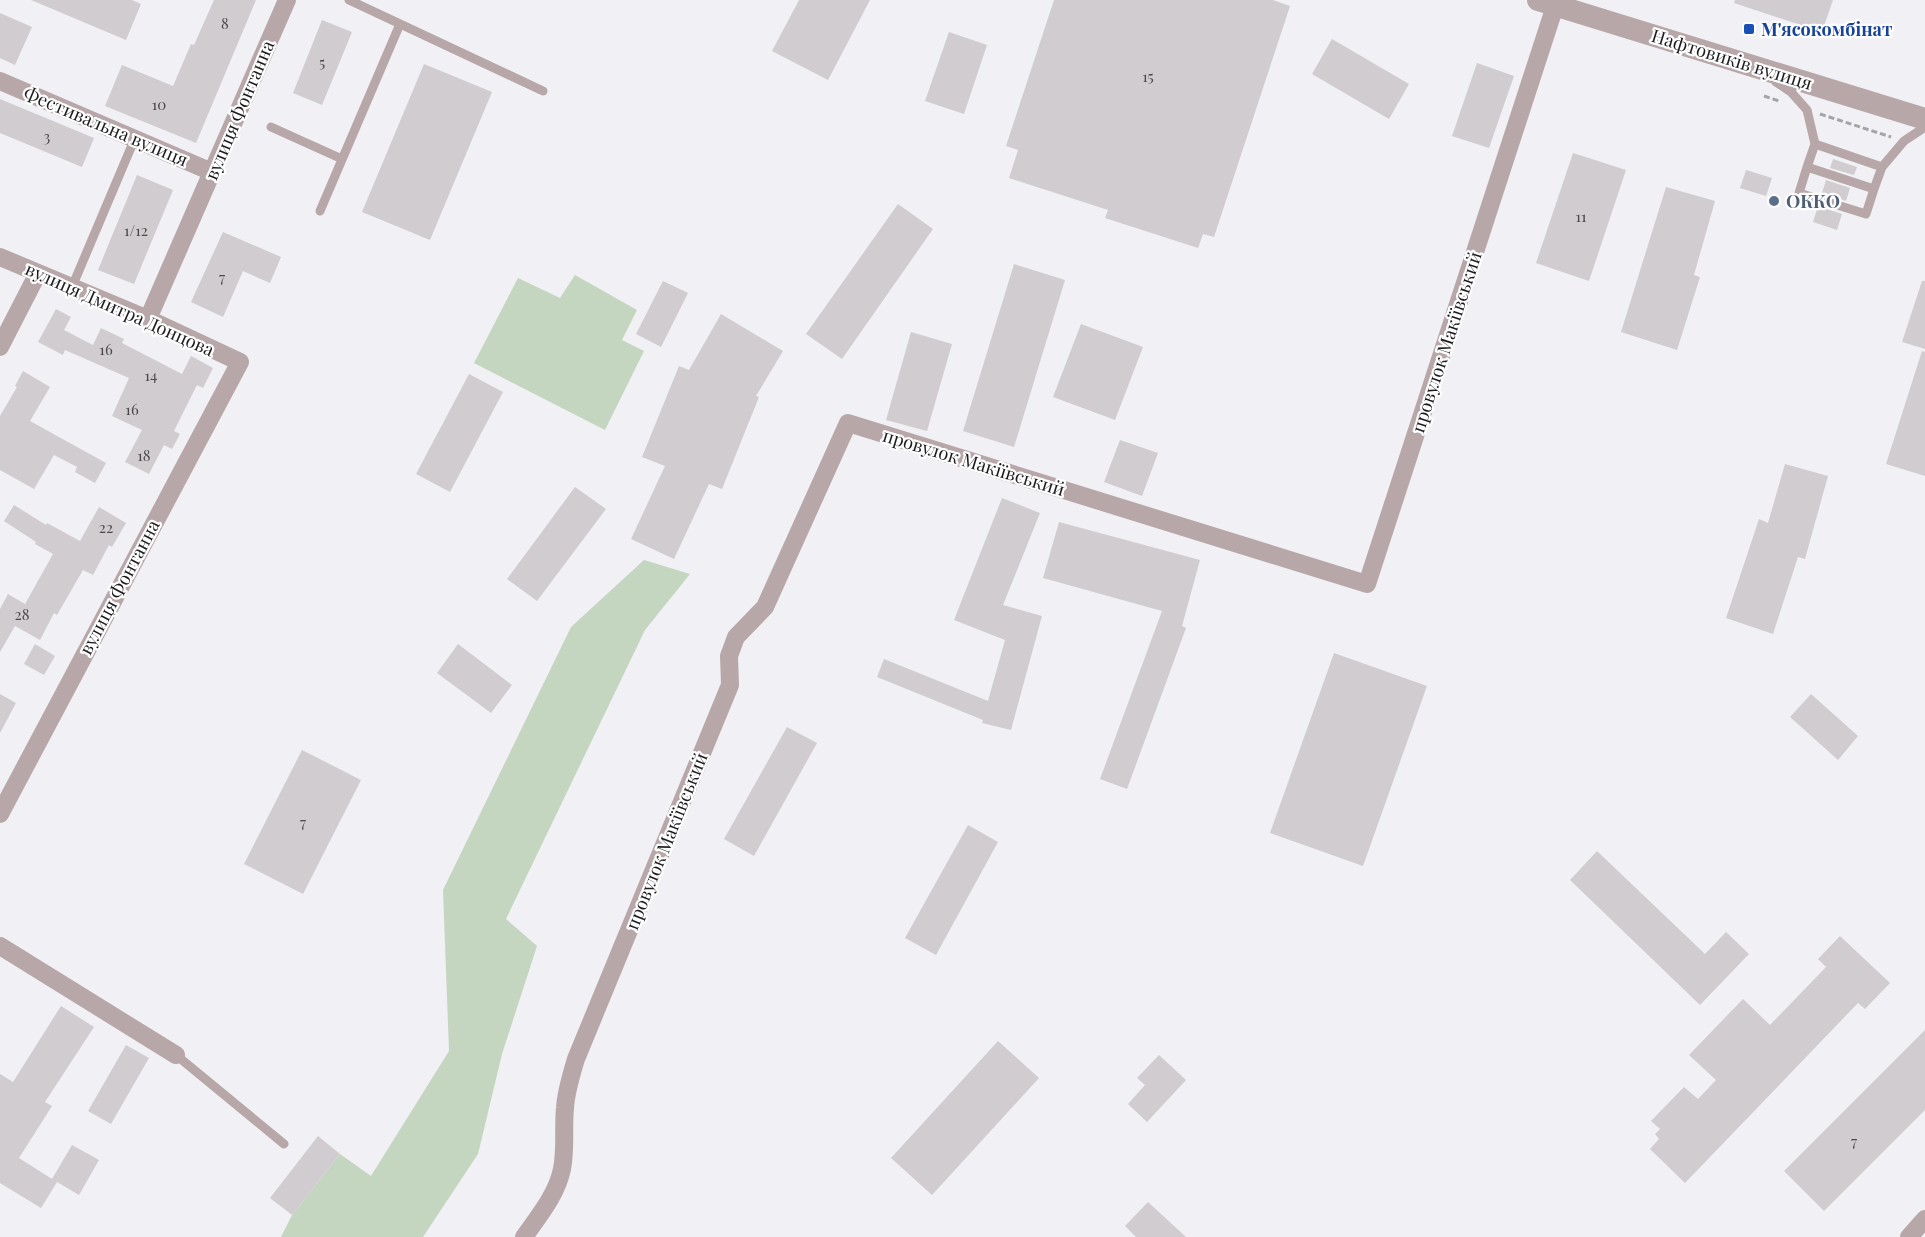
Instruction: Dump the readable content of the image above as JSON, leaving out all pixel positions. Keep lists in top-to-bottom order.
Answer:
{
  "streets": {
    "street": [
      "Нафтовиків вулиця",
      "вулиця Фонтанна",
      "Фестивальна вулиця",
      "вулиця Дмитра Донцова",
      "провулок Макіївський"
    ]
  },
  "crossings": [
    ["Нафтовиків вулиця", "провулок Макіївський"],
    ["вулиця Фонтанна", "Фестивальна вулиця"],
    ["вулиця Фонтанна", "вулиця Дмитра Донцова"]
  ],
  "places": {
    "transit": ["М'ясокомбінат"],
    "other": ["ОККО"]
  },
  "house_numbers": [
    "8",
    "5",
    "15",
    "10",
    "3",
    "11",
    "1/12",
    "7",
    "16",
    "14",
    "16",
    "18",
    "22",
    "28",
    "7",
    "7"
  ]
}
